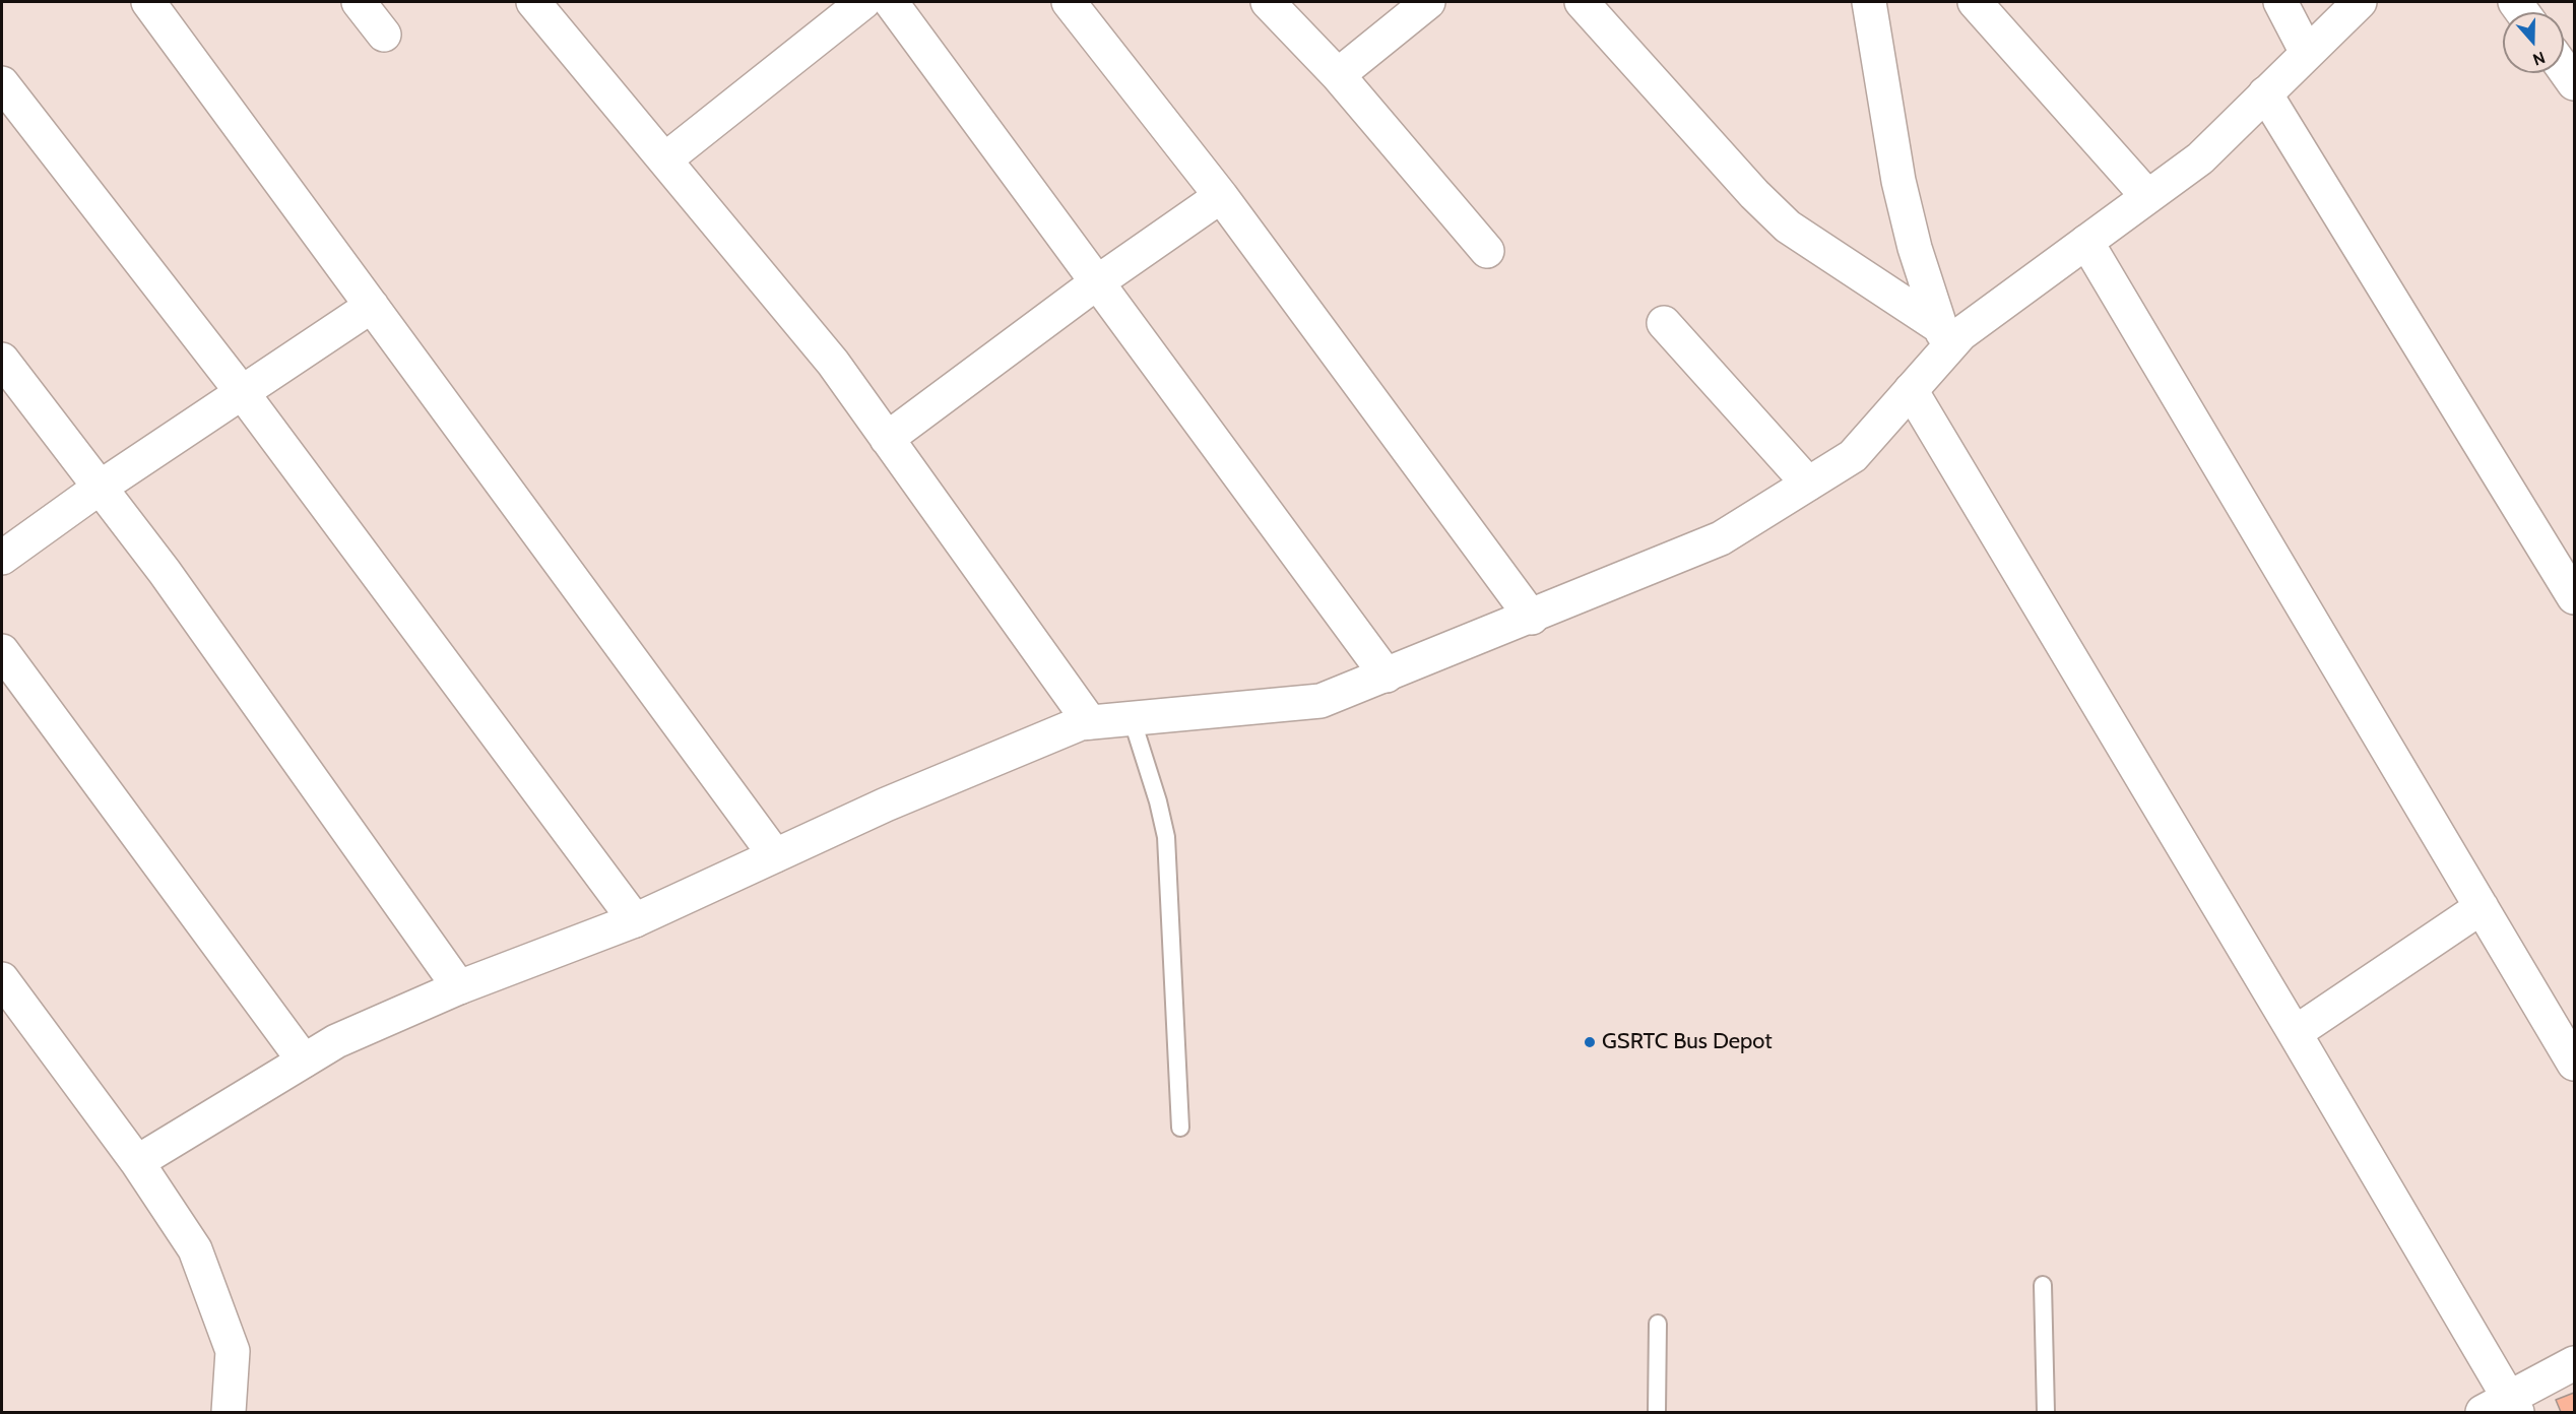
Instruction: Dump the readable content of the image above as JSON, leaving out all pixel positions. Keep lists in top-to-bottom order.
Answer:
{
  "places": ["GSRTC Bus Depot"],
  "north": "bottom"
}
